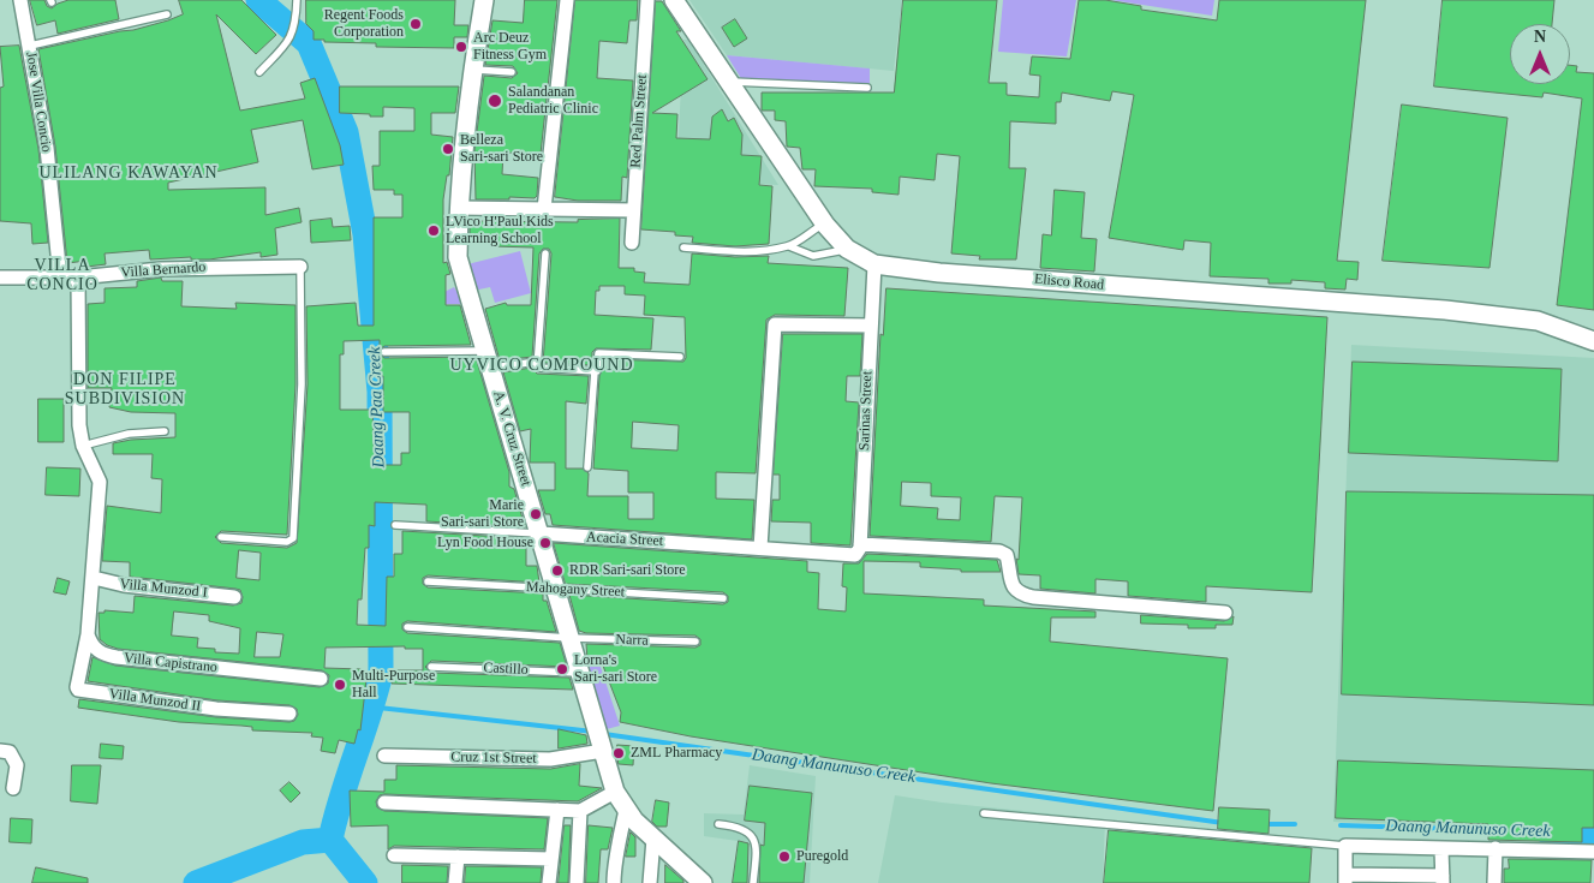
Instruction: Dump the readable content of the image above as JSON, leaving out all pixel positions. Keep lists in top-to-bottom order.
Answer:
{
  "streets": {
    "main road": ["Elisco Road", "A. V. Cruz Street"],
    "street": [
      "Jose Villa Concio",
      "Red Palm Street",
      "Villa Bernardo",
      "Sarinas Street",
      "Acacia Street",
      "Villa Munzod I",
      "Villa Capistrano",
      "Villa Munzod II",
      "Cruz 1st Street"
    ],
    "lane": ["Mahogany Street", "Narra", "Castillo"]
  },
  "crossings": [
    ["Jose Villa Concio", "Villa Bernardo"],
    ["Elisco Road", "Sarinas Street"],
    ["Sarinas Street", "Acacia Street"],
    ["A. V. Cruz Street", "Acacia Street"],
    ["A. V. Cruz Street", "Mahogany Street"],
    ["A. V. Cruz Street", "Narra"],
    ["A. V. Cruz Street", "Castillo"],
    ["A. V. Cruz Street", "Cruz 1st Street"],
    ["Villa Capistrano", "Villa Munzod II"]
  ],
  "districts": [
    "ULILANG KAWAYAN",
    "VILLA CONCIO",
    "UYVICO COMPOUND",
    "DON FILIPE SUBDIVISION"
  ],
  "water": ["Daang Paa Creek", "Daang Manunuso Creek"],
  "places": [
    "Regent Foods Corporation",
    "Arc Deuz Fitness Gym",
    "Salandanan Pediatric Clinic",
    "Belleza Sari-sari Store",
    "LVico H'Paul Kids Learning School",
    "Marie Sari-sari Store",
    "Lyn Food House",
    "RDR Sari-sari Store",
    "Lorna's Sari-sari Store",
    "Multi-Purpose Hall",
    "ZML Pharmacy",
    "Puregold"
  ],
  "north": "top"
}
